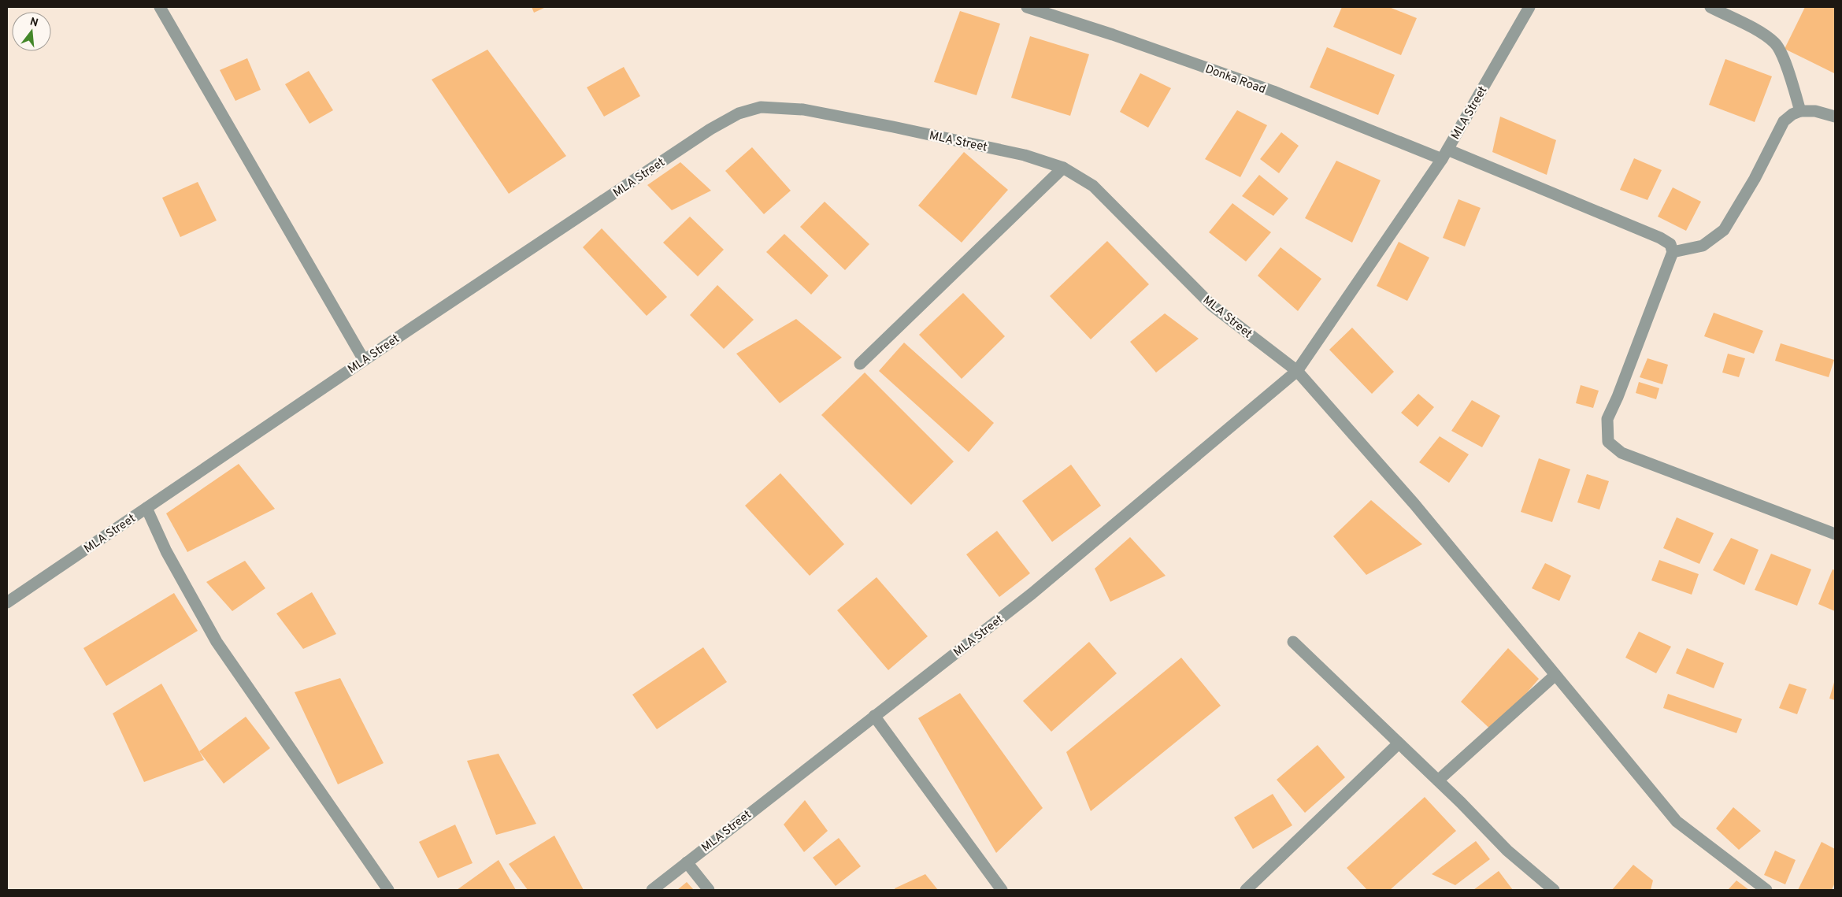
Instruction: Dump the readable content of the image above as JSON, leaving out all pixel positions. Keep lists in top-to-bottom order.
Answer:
{
  "streets": {
    "street": ["Donka Road", "MLA Street"]
  },
  "crossings": [
    ["Donka Road", "MLA Street"]
  ],
  "north": "top"
}
